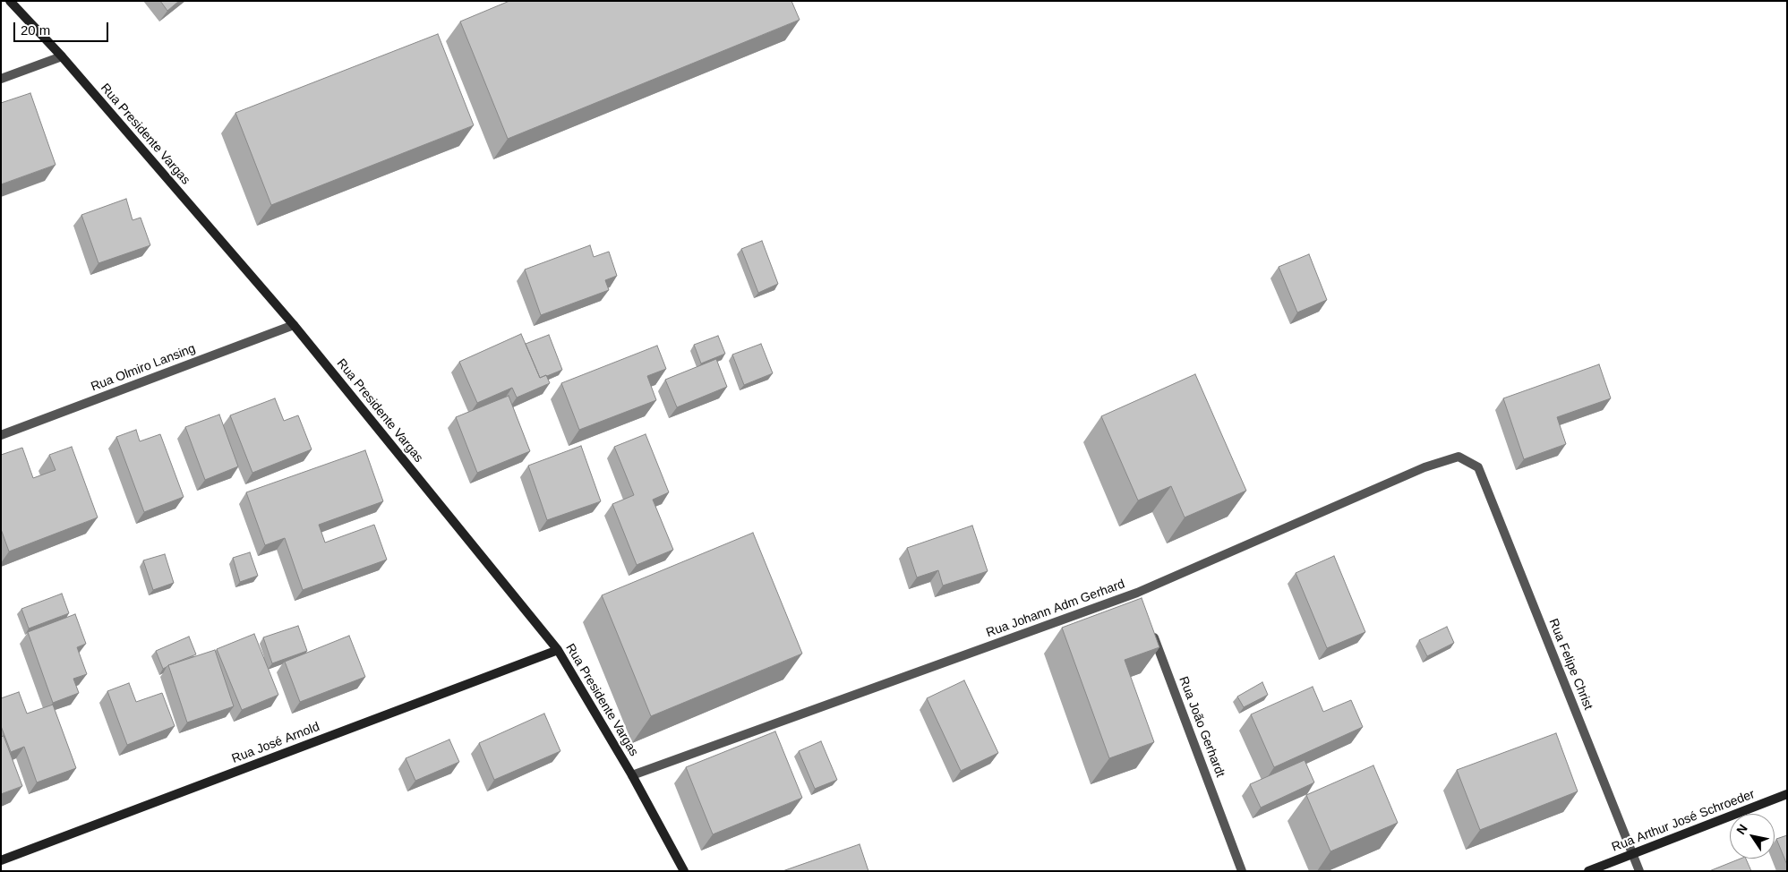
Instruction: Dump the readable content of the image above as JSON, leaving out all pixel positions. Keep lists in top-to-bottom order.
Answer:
{
  "streets": {
    "main road": ["Rua Presidente Vargas", "Rua José Arnold", "Rua Arthur José Schroeder"],
    "street": [
      "Rua Olmiro Lansing",
      "Rua Johann Adm Gerhard",
      "Rua Felipe Christ",
      "Rua João Gerhardt"
    ]
  },
  "crossings": [
    ["Rua Presidente Vargas", "Rua Olmiro Lansing"],
    ["Rua Presidente Vargas", "Rua Johann Adm Gerhard"],
    ["Rua Presidente Vargas", "Rua José Arnold"],
    ["Rua Johann Adm Gerhard", "Rua Felipe Christ"],
    ["Rua Felipe Christ", "Rua Arthur José Schroeder"]
  ],
  "scale_bar": "20 m",
  "north": "top left"
}
